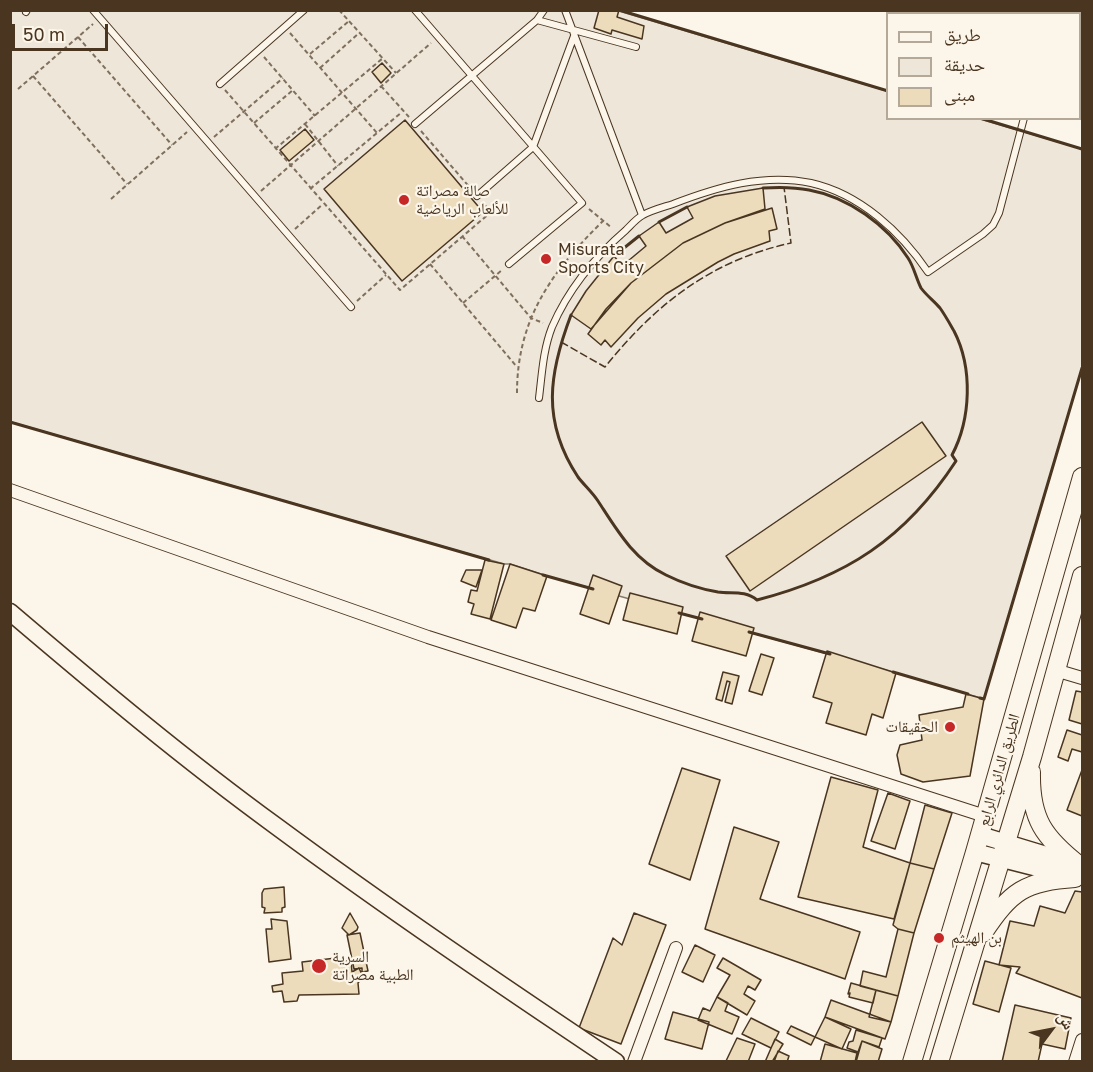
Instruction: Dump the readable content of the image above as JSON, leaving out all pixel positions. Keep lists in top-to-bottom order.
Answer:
{
  "streets": {
    "main road": ["الطريق الدائري الرابع"]
  },
  "places": [
    "صالة مصراتة للألعاب الرياضية",
    "Misurata Sports City",
    "الحقيقات",
    "بن الهيثم",
    "السرية الطبية مصراتة"
  ],
  "legend": ["طريق", "حديقة", "مبنى"],
  "scale_bar": "50 m",
  "north": "top right"
}
